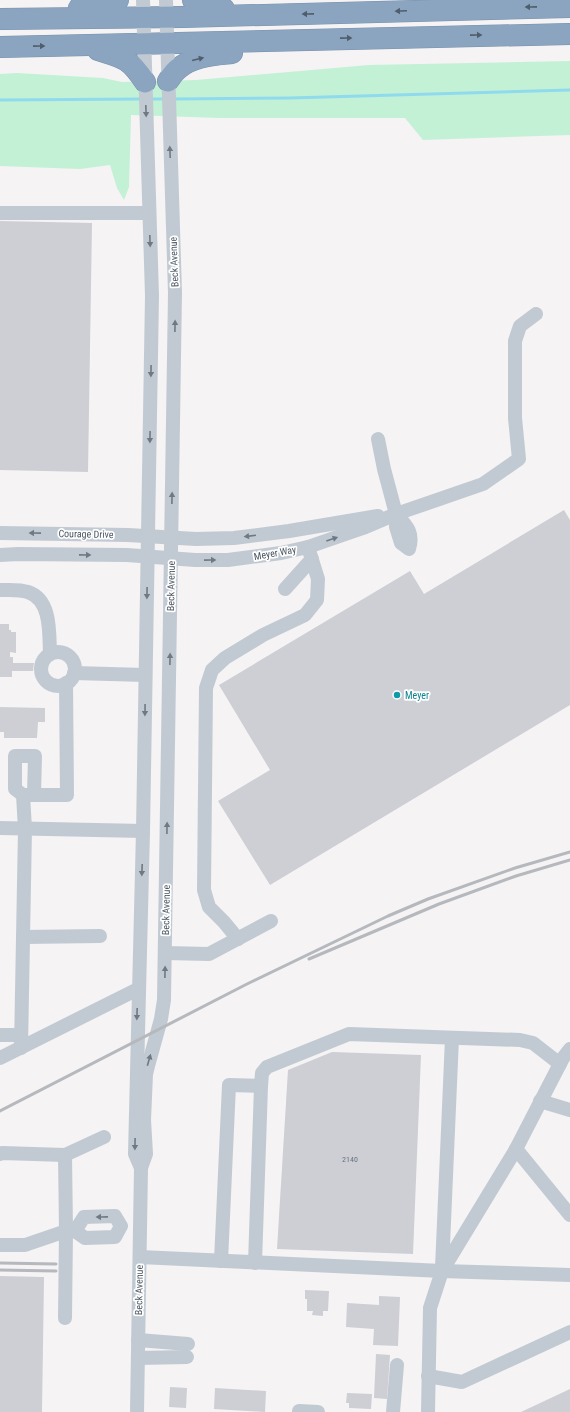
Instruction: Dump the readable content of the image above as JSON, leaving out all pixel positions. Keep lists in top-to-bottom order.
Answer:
{
  "streets": {
    "street": ["Beck Avenue", "Courage Drive", "Meyer Way"]
  },
  "crossings": [
    ["Beck Avenue", "Courage Drive"],
    ["Beck Avenue", "Meyer Way"],
    ["Courage Drive", "Meyer Way"]
  ],
  "places": ["Meyer"],
  "house_numbers": ["2140"]
}
